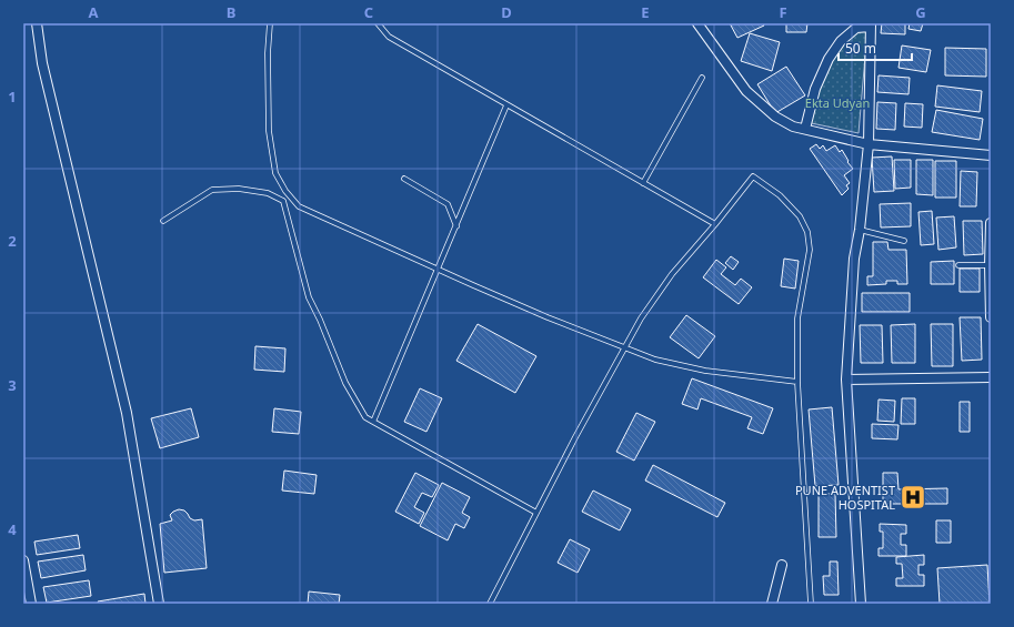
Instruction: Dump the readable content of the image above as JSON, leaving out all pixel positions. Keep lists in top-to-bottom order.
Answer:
{
  "parks": ["Ekta Udyan"],
  "places": {
    "hospital": ["PUNE ADVENTIST HOSPITAL"]
  },
  "scale_bar": "50 m",
  "grid": {
    "columns": [
      "A",
      "B",
      "C",
      "D",
      "E",
      "F",
      "G"
    ],
    "rows": [
      "1",
      "2",
      "3",
      "4"
    ]
  }
}
